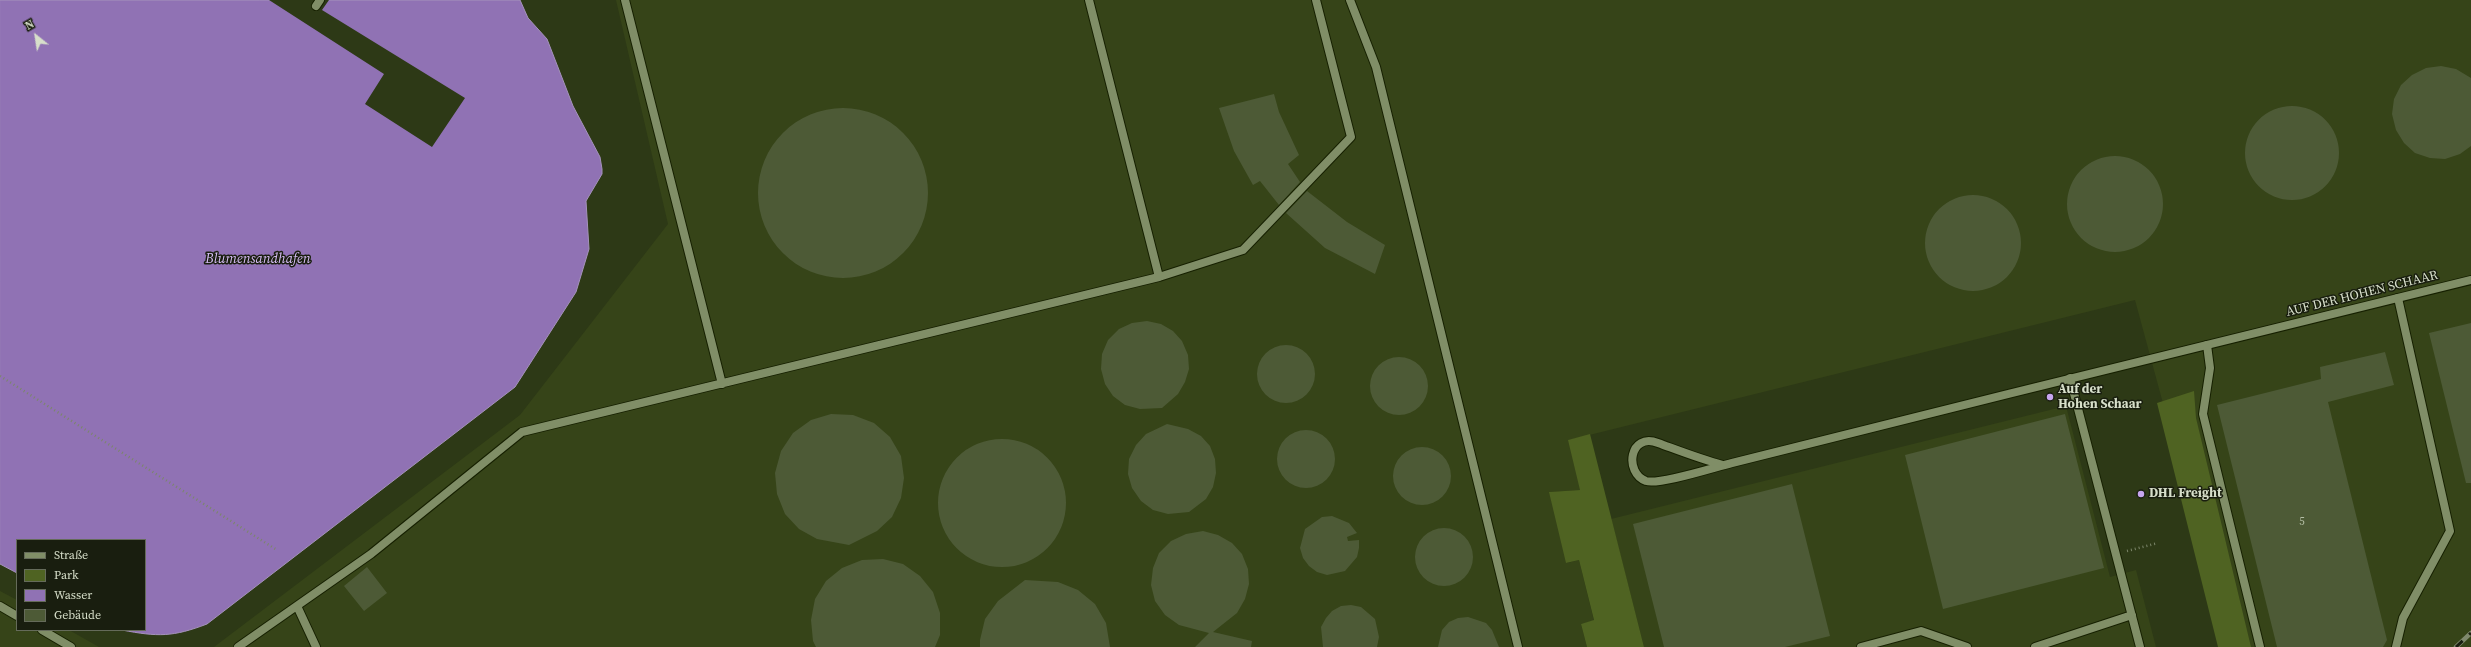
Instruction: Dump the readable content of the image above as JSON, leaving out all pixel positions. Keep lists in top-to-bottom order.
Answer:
{
  "streets": {
    "street": ["AUF DER HOHEN SCHAAR"]
  },
  "water": ["Blumensandhafen"],
  "places": ["Auf der Hohen Schaar", "DHL Freight"],
  "house_numbers": ["5"],
  "legend": [
    "Straße",
    "Park",
    "Wasser",
    "Gebäude"
  ],
  "north": "top left"
}
